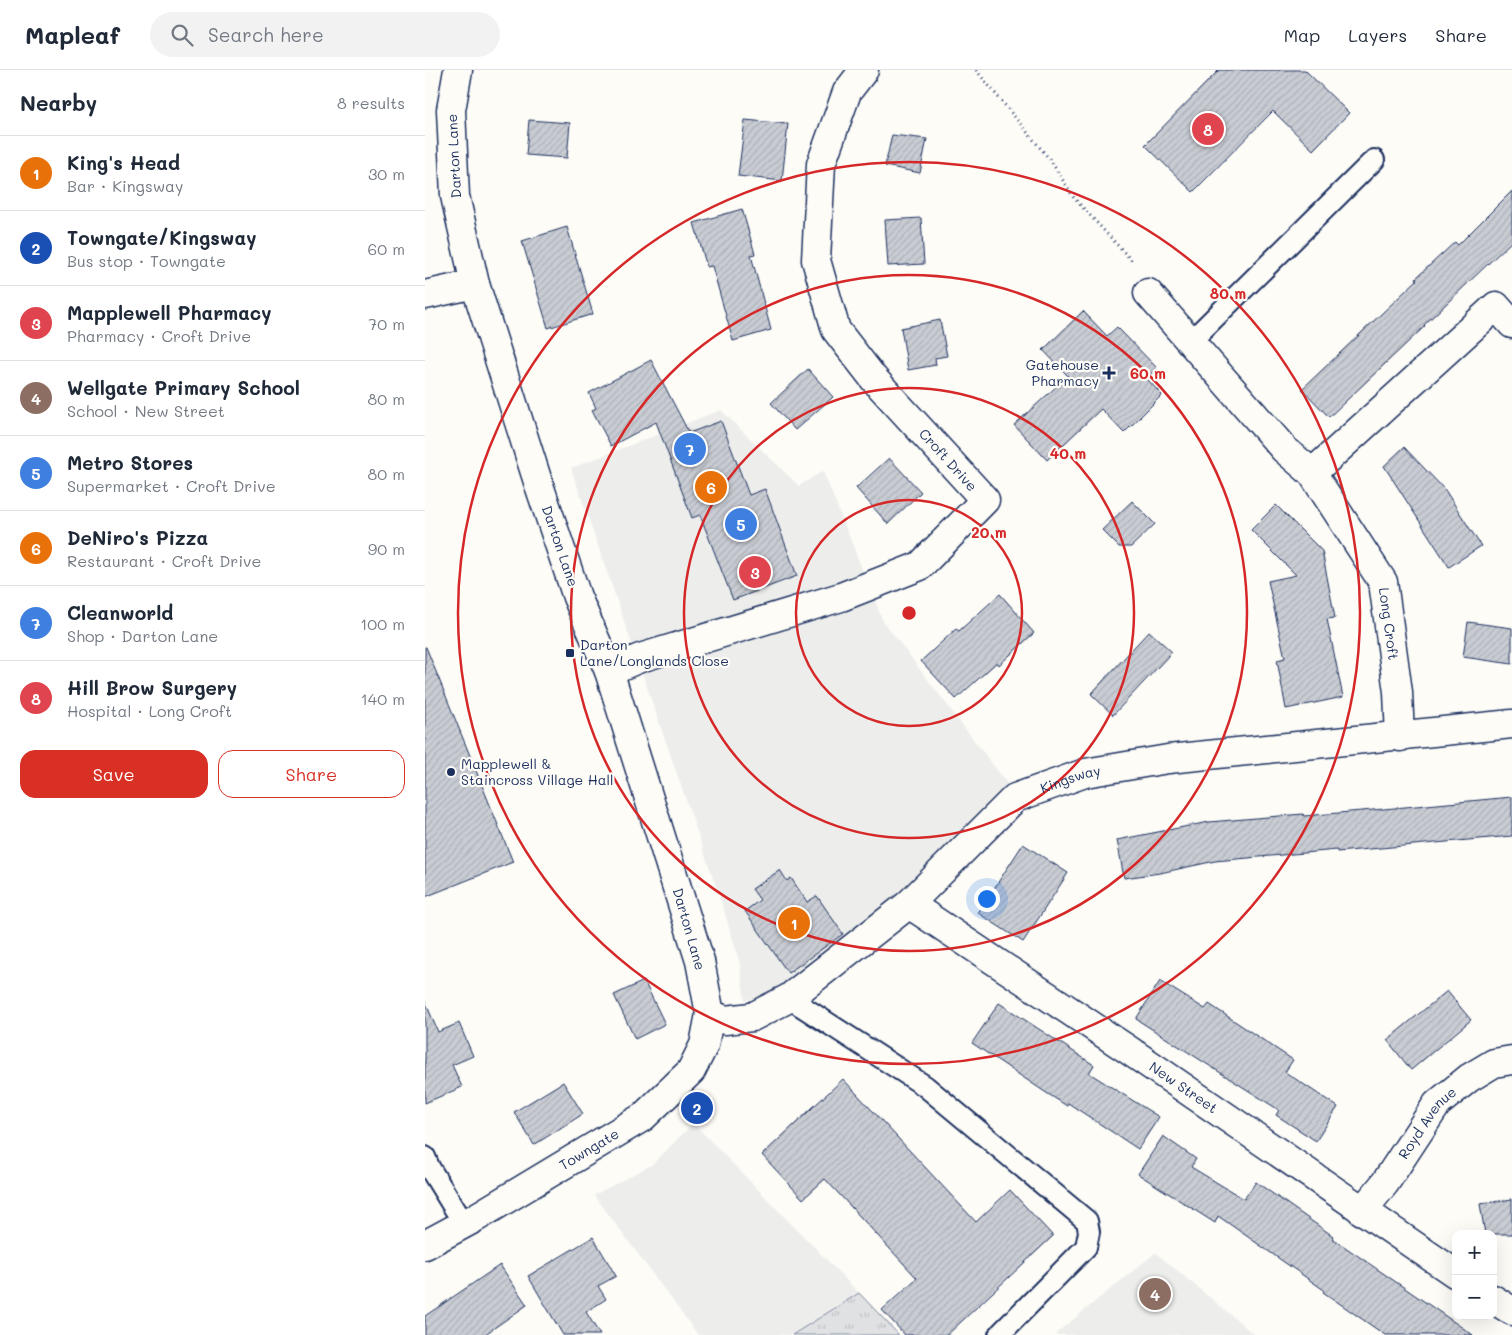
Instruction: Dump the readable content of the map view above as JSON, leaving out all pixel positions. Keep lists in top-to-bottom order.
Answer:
{
  "streets": {
    "street": [
      "Darton Lane",
      "Croft Drive",
      "Long Croft",
      "Kingsway",
      "New Street",
      "Royd Avenue",
      "Towngate"
    ]
  },
  "crossings": [
    ["Darton Lane", "Croft Drive"],
    ["Darton Lane", "Kingsway"],
    ["Darton Lane", "Towngate"],
    ["Long Croft", "Kingsway"],
    ["Kingsway", "New Street"],
    ["Kingsway", "Towngate"],
    ["New Street", "Royd Avenue"]
  ],
  "places": {
    "health": ["Gatehouse Pharmacy"],
    "transit": ["Darton Lane/Longlands Close"],
    "other": ["Mapplewell & Staincross Village Hall"]
  },
  "page": {
    "header": "Mapleaf",
    "search": "Search here",
    "nav": ["Map", "Layers", "Share"],
    "heading": ["Nearby", "8 results"],
    "pins": [
      "8",
      "7",
      "6",
      "5",
      "3",
      "1",
      "2",
      "4"
    ],
    "list": [
      {
        "mark": "1",
        "name": "King's Head",
        "note": "Bar · Kingsway",
        "value": "30 m"
      },
      {
        "mark": "2",
        "name": "Towngate/Kingsway",
        "note": "Bus stop · Towngate",
        "value": "60 m"
      },
      {
        "mark": "3",
        "name": "Mapplewell Pharmacy",
        "note": "Pharmacy · Croft Drive",
        "value": "70 m"
      },
      {
        "mark": "4",
        "name": "Wellgate Primary School",
        "note": "School · New Street",
        "value": "80 m"
      },
      {
        "mark": "5",
        "name": "Metro Stores",
        "note": "Supermarket · Croft Drive",
        "value": "80 m"
      },
      {
        "mark": "6",
        "name": "DeNiro's Pizza",
        "note": "Restaurant · Croft Drive",
        "value": "90 m"
      },
      {
        "mark": "7",
        "name": "Cleanworld",
        "note": "Shop · Darton Lane",
        "value": "100 m"
      },
      {
        "mark": "8",
        "name": "Hill Brow Surgery",
        "note": "Hospital · Long Croft",
        "value": "140 m"
      }
    ],
    "buttons": ["Save", "Share"],
    "map_buttons": ["+", "−"]
  },
  "rings": [
    "80 m",
    "60 m",
    "40 m",
    "20 m"
  ]
}
